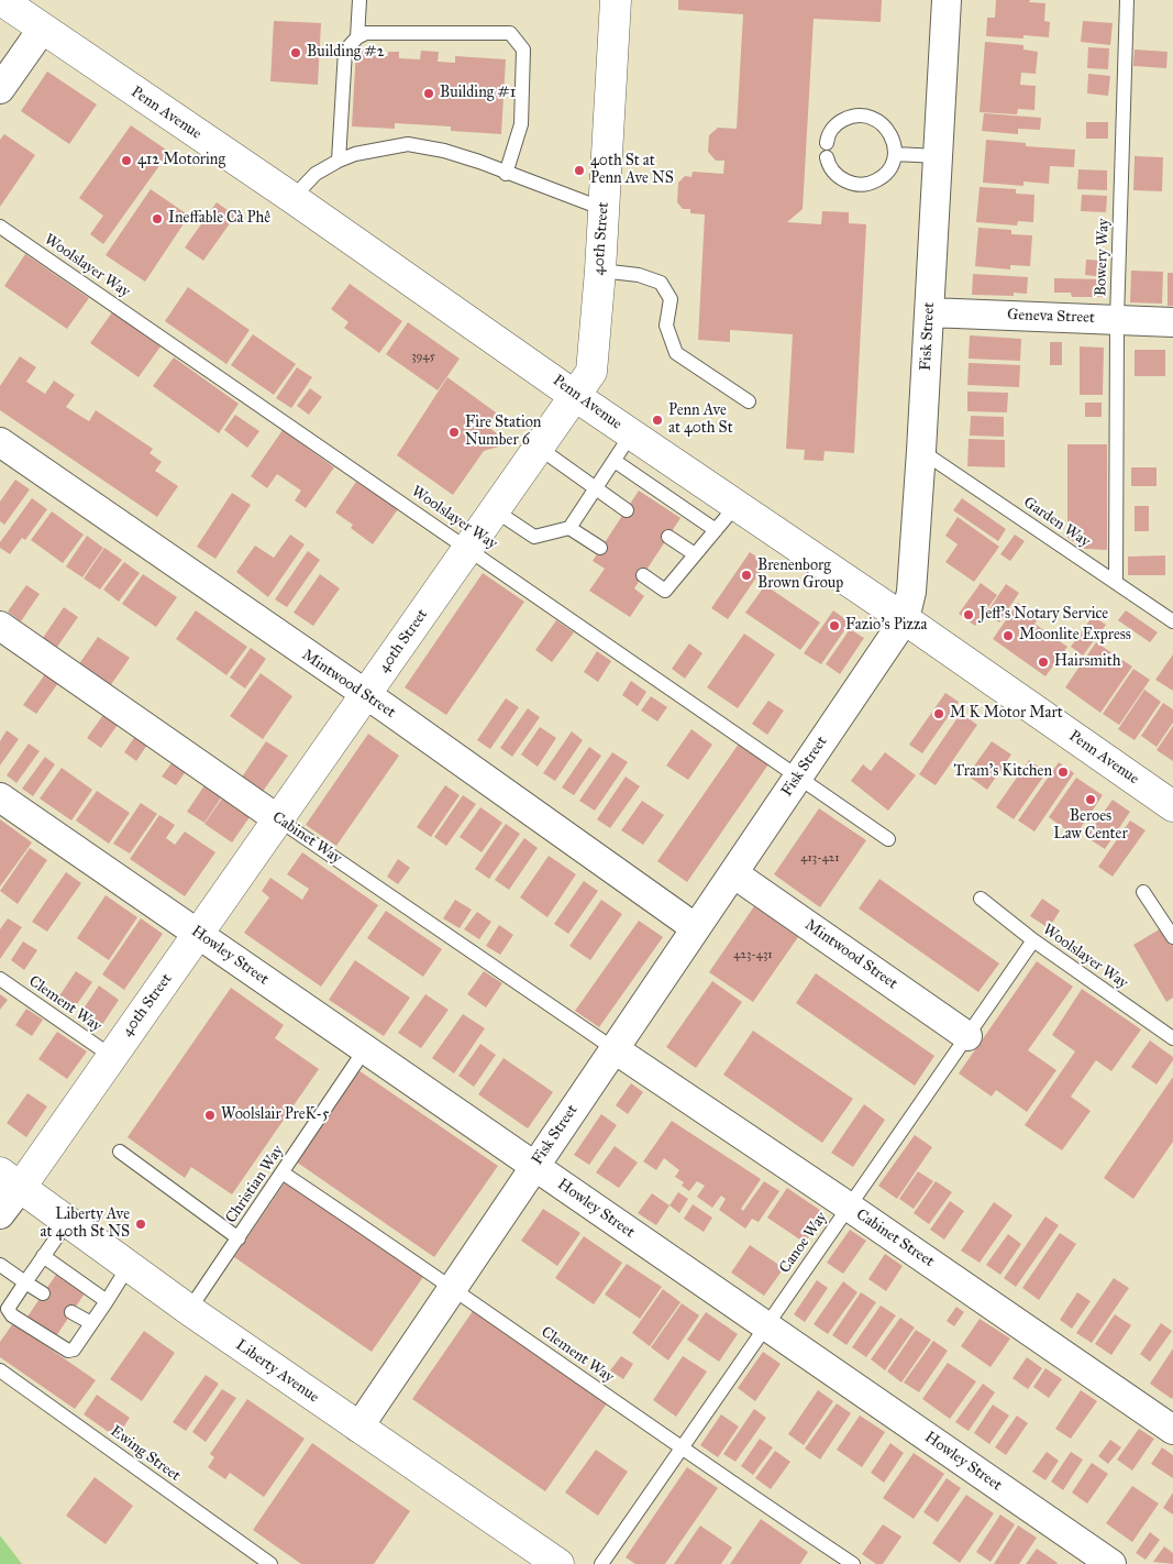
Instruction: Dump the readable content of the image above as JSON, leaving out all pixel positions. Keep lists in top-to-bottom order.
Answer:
{
  "streets": {
    "main road": ["Penn Avenue", "40th Street", "Liberty Avenue"],
    "street": [
      "Geneva Street",
      "Fisk Street",
      "Mintwood Street",
      "Cabinet Way",
      "Howley Street",
      "Cabinet Street"
    ],
    "lane": [
      "Bowery Way",
      "Woolslayer Way",
      "Garden Way",
      "Clement Way",
      "Christian Way",
      "Canoe Way",
      "Ewing Street"
    ]
  },
  "crossings": [
    ["Penn Avenue", "40th Street"],
    ["Penn Avenue", "Fisk Street"],
    ["40th Street", "Woolslayer Way"],
    ["40th Street", "Mintwood Street"],
    ["40th Street", "Cabinet Way"],
    ["40th Street", "Howley Street"],
    ["40th Street", "Clement Way"],
    ["40th Street", "Liberty Avenue"],
    ["Bowery Way", "Geneva Street"],
    ["Bowery Way", "Garden Way"],
    ["Woolslayer Way", "Fisk Street"],
    ["Woolslayer Way", "Canoe Way"],
    ["Geneva Street", "Fisk Street"],
    ["Fisk Street", "Garden Way"],
    ["Fisk Street", "Mintwood Street"],
    ["Fisk Street", "Cabinet Way"],
    ["Fisk Street", "Howley Street"],
    ["Fisk Street", "Clement Way"],
    ["Fisk Street", "Cabinet Street"],
    ["Fisk Street", "Liberty Avenue"],
    ["Mintwood Street", "Canoe Way"],
    ["Cabinet Way", "Cabinet Street"],
    ["Howley Street", "Christian Way"],
    ["Howley Street", "Canoe Way"],
    ["Clement Way", "Christian Way"],
    ["Clement Way", "Canoe Way"],
    ["Christian Way", "Liberty Avenue"],
    ["Cabinet Street", "Canoe Way"]
  ],
  "places": [
    "Building #2",
    "Building #1",
    "412 Motoring",
    "40th St at Penn Ave NS",
    "Ineffable Cà Phê",
    "Penn Ave at 40th St",
    "Fire Station Number 6",
    "Brenenborg Brown Group",
    "Jeff's Notary Service",
    "Fazio's Pizza",
    "Moonlite Express",
    "Hairsmith",
    "M K Motor Mart",
    "Tram's Kitchen",
    "Beroes Law Center",
    "Woolslair PreK-5",
    "Liberty Ave at 40th St NS"
  ],
  "house_numbers": ["3945", "413-421", "423-431"]
}
